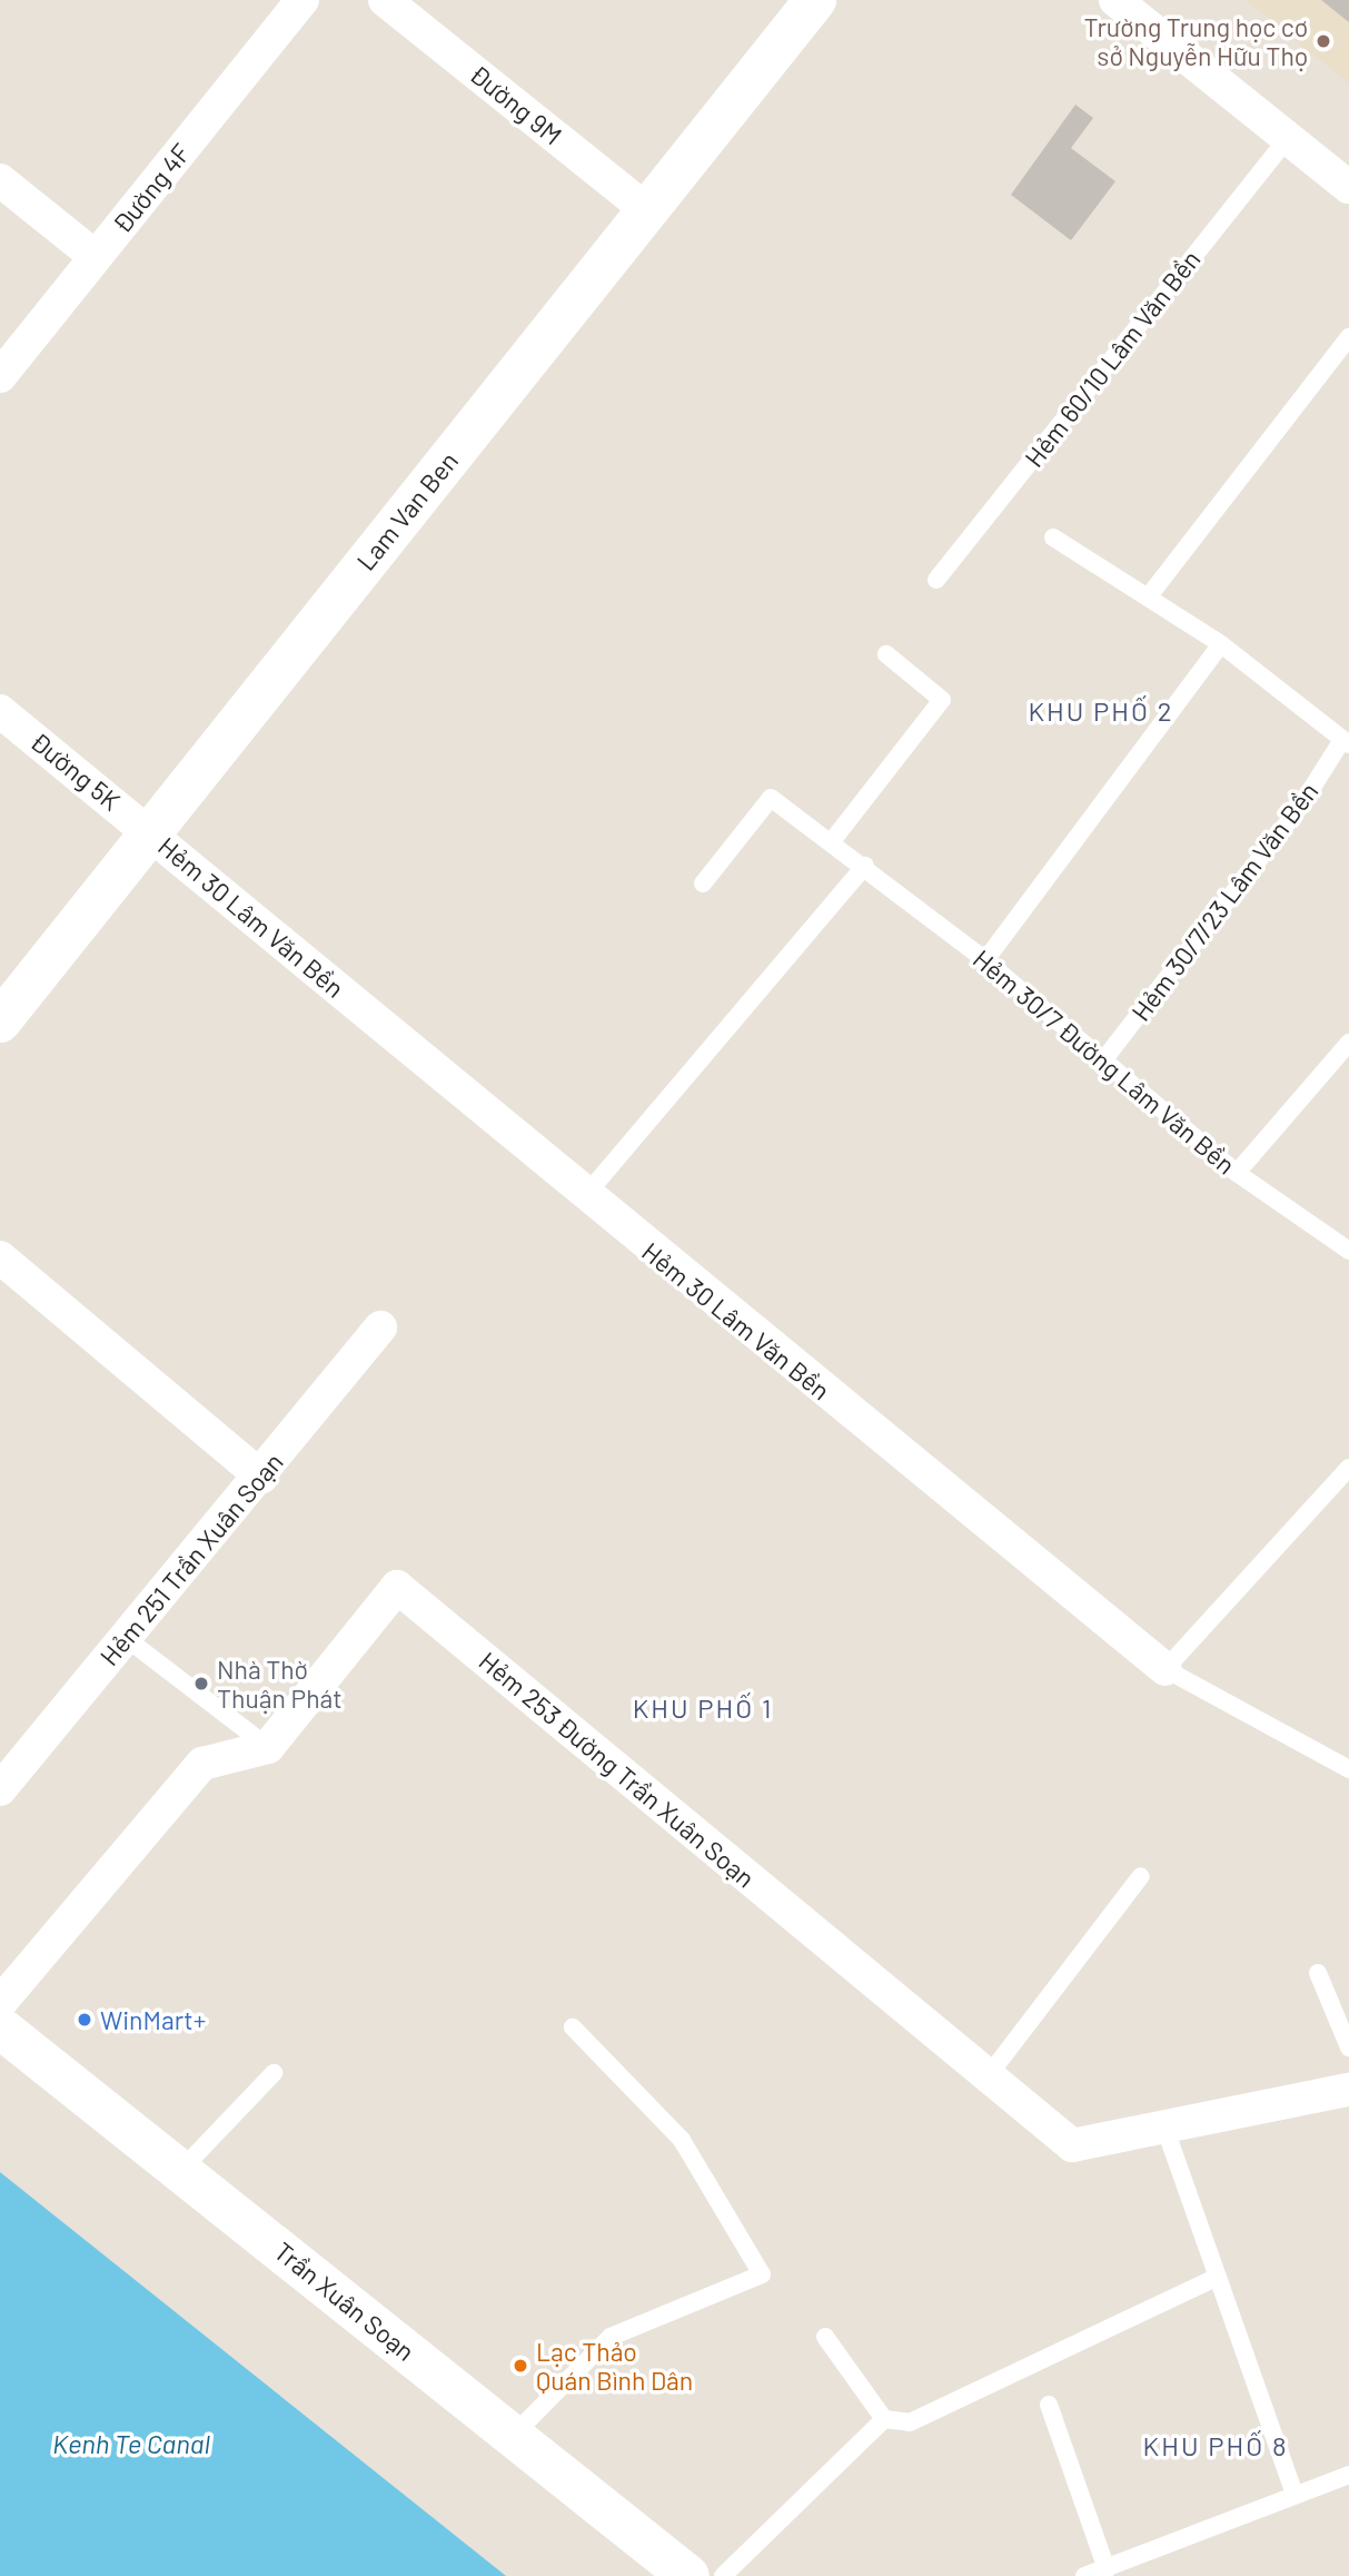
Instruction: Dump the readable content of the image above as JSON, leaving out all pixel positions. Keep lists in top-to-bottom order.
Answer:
{
  "streets": {
    "street": [
      "Đường 9M",
      "Đường 4F",
      "Lam Van Ben",
      "Đường 5K",
      "Hẻm 30 Lâm Văn Bền",
      "Hẻm 251 Trần Xuân Soạn",
      "Hẻm 253 Đường Trần Xuân Soạn",
      "Trần Xuân Soạn"
    ],
    "lane": ["Hẻm 60/10 Lâm Văn Bền", "Hẻm 30/7/23 Lâm Văn Bền", "Hẻm 30/7 Đường Lâm Văn Bền"]
  },
  "crossings": [
    ["Đường 9M", "Lam Van Ben"],
    ["Lam Van Ben", "Đường 5K"],
    ["Lam Van Ben", "Hẻm 30 Lâm Văn Bền"],
    ["Đường 5K", "Hẻm 30 Lâm Văn Bền"],
    ["Hẻm 30/7/23 Lâm Văn Bền", "Hẻm 30/7 Đường Lâm Văn Bền"]
  ],
  "districts": ["KHU PHỐ 2", "KHU PHỐ 1", "KHU PHỐ 8"],
  "water": ["Kenh Te Canal"],
  "places": [
    "Trường Trung học cơ sở Nguyễn Hữu Thọ",
    "Nhà Thờ Thuận Phát",
    "WinMart+",
    "Lạc Thảo Quán Bình Dân"
  ]
}
